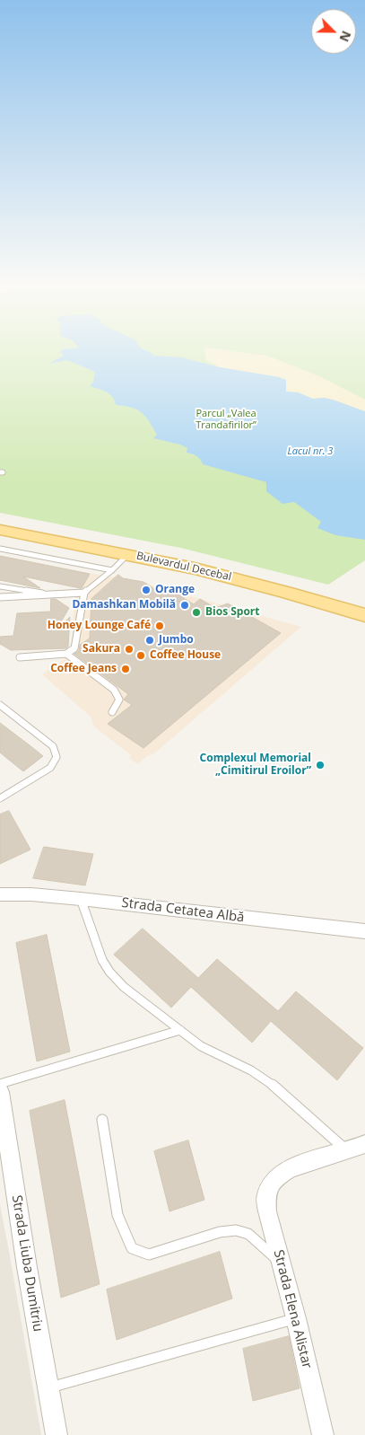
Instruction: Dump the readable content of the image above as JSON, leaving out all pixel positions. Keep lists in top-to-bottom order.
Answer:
{
  "streets": {
    "main road": ["Bulevardul Decebal"],
    "street": ["Strada Cetatea Albă", "Strada Liuba Dumitriu", "Strada Elena Alistar"]
  },
  "water": ["Lacul nr. 3"],
  "parks": ["Parcul „Valea Trandafirilor”"],
  "places": [
    "Orange",
    "Damashkan Mobilă",
    "Bios Sport",
    "Honey Lounge Café",
    "Jumbo",
    "Sakura",
    "Coffee House",
    "Coffee Jeans",
    "Complexul Memorial „Cimitirul Eroilor”"
  ],
  "north": "bottom right"
}
